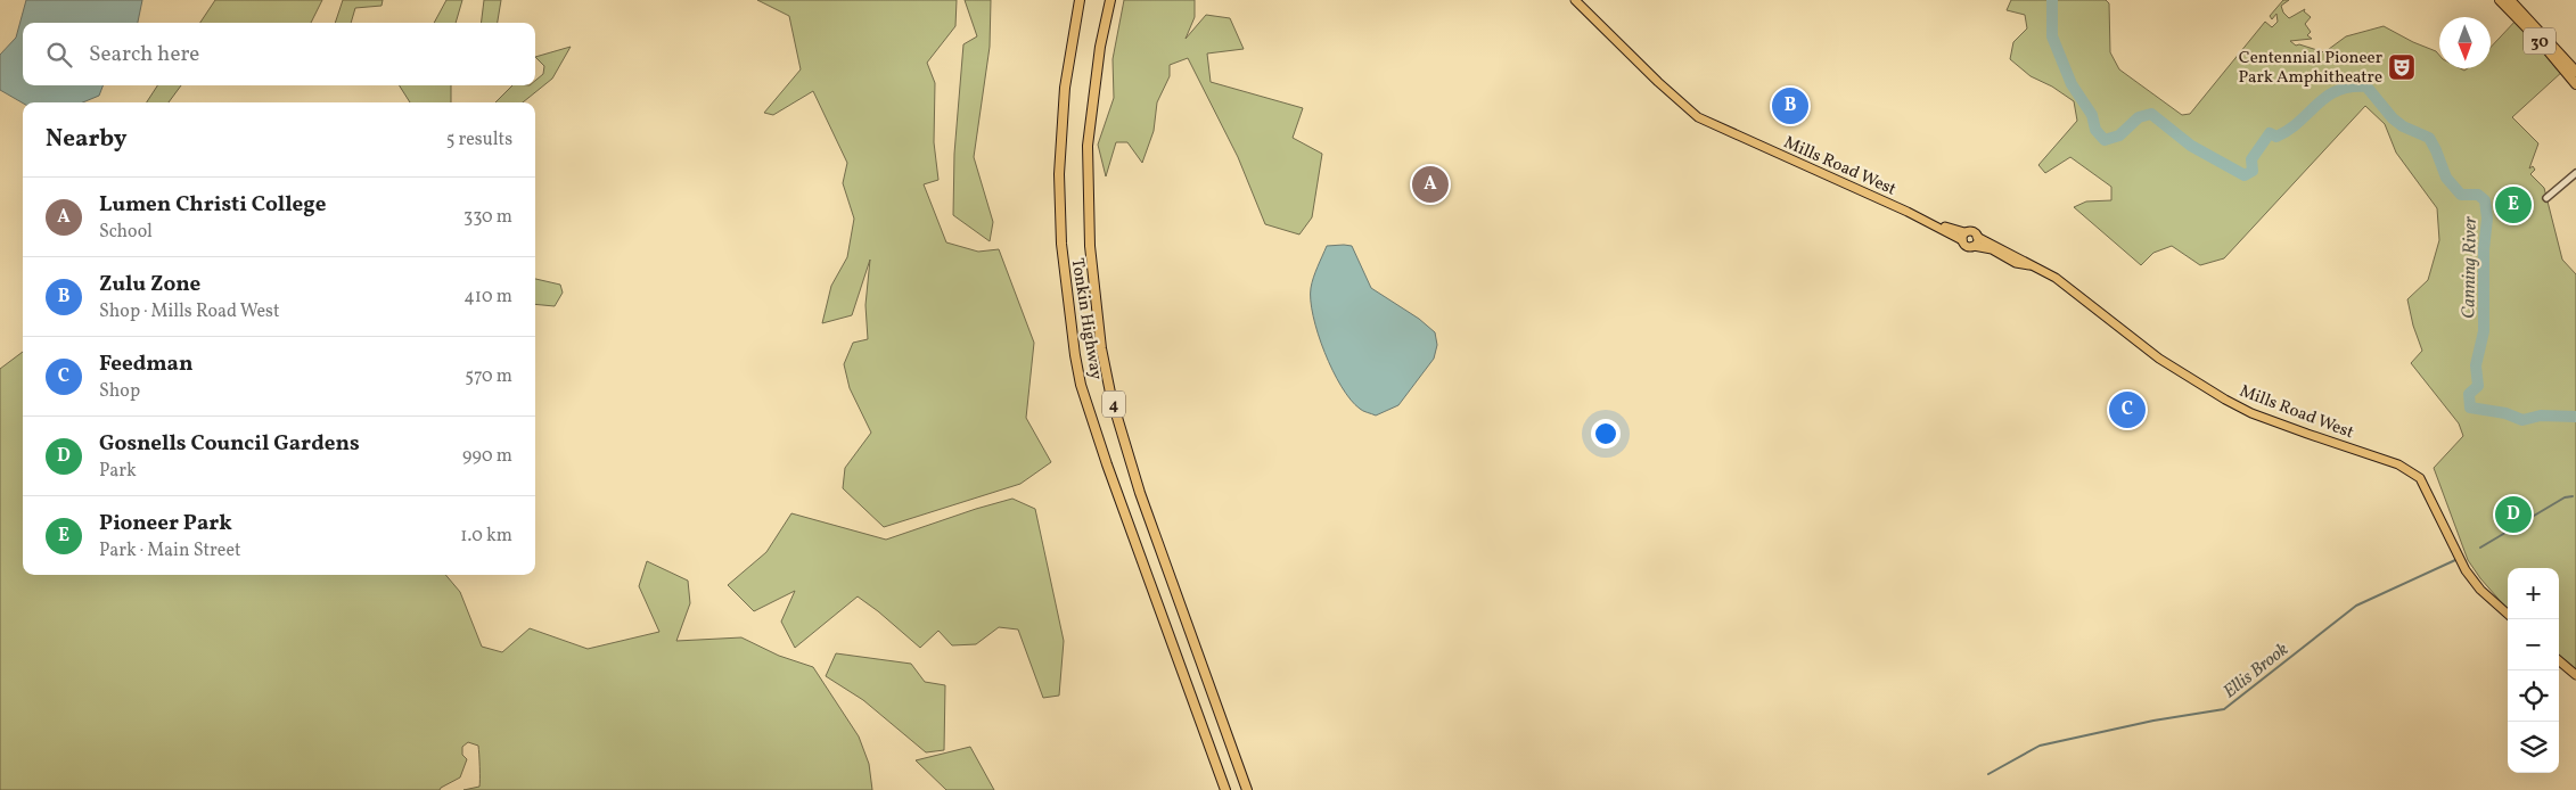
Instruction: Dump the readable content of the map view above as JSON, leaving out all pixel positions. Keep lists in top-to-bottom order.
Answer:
{
  "streets": {
    "highway": ["30", "Tonkin Highway", "4"],
    "main road": ["Mills Road West"]
  },
  "water": ["Canning River", "Ellis Brook"],
  "places": {
    "theatre": ["Centennial Pioneer Park Amphitheatre"]
  },
  "north": "bottom",
  "page": {
    "search": "Search here",
    "pins": [
      "B",
      "A",
      "E",
      "C",
      "D"
    ],
    "heading": ["Nearby", "5 results"],
    "list": [
      {
        "mark": "A",
        "name": "Lumen Christi College",
        "note": "School",
        "value": "330 m"
      },
      {
        "mark": "B",
        "name": "Zulu Zone",
        "note": "Shop · Mills Road West",
        "value": "410 m"
      },
      {
        "mark": "C",
        "name": "Feedman",
        "note": "Shop",
        "value": "570 m"
      },
      {
        "mark": "D",
        "name": "Gosnells Council Gardens",
        "note": "Park",
        "value": "990 m"
      },
      {
        "mark": "E",
        "name": "Pioneer Park",
        "note": "Park · Main Street",
        "value": "1.0 km"
      }
    ],
    "map_buttons": ["+", "−"]
  }
}
